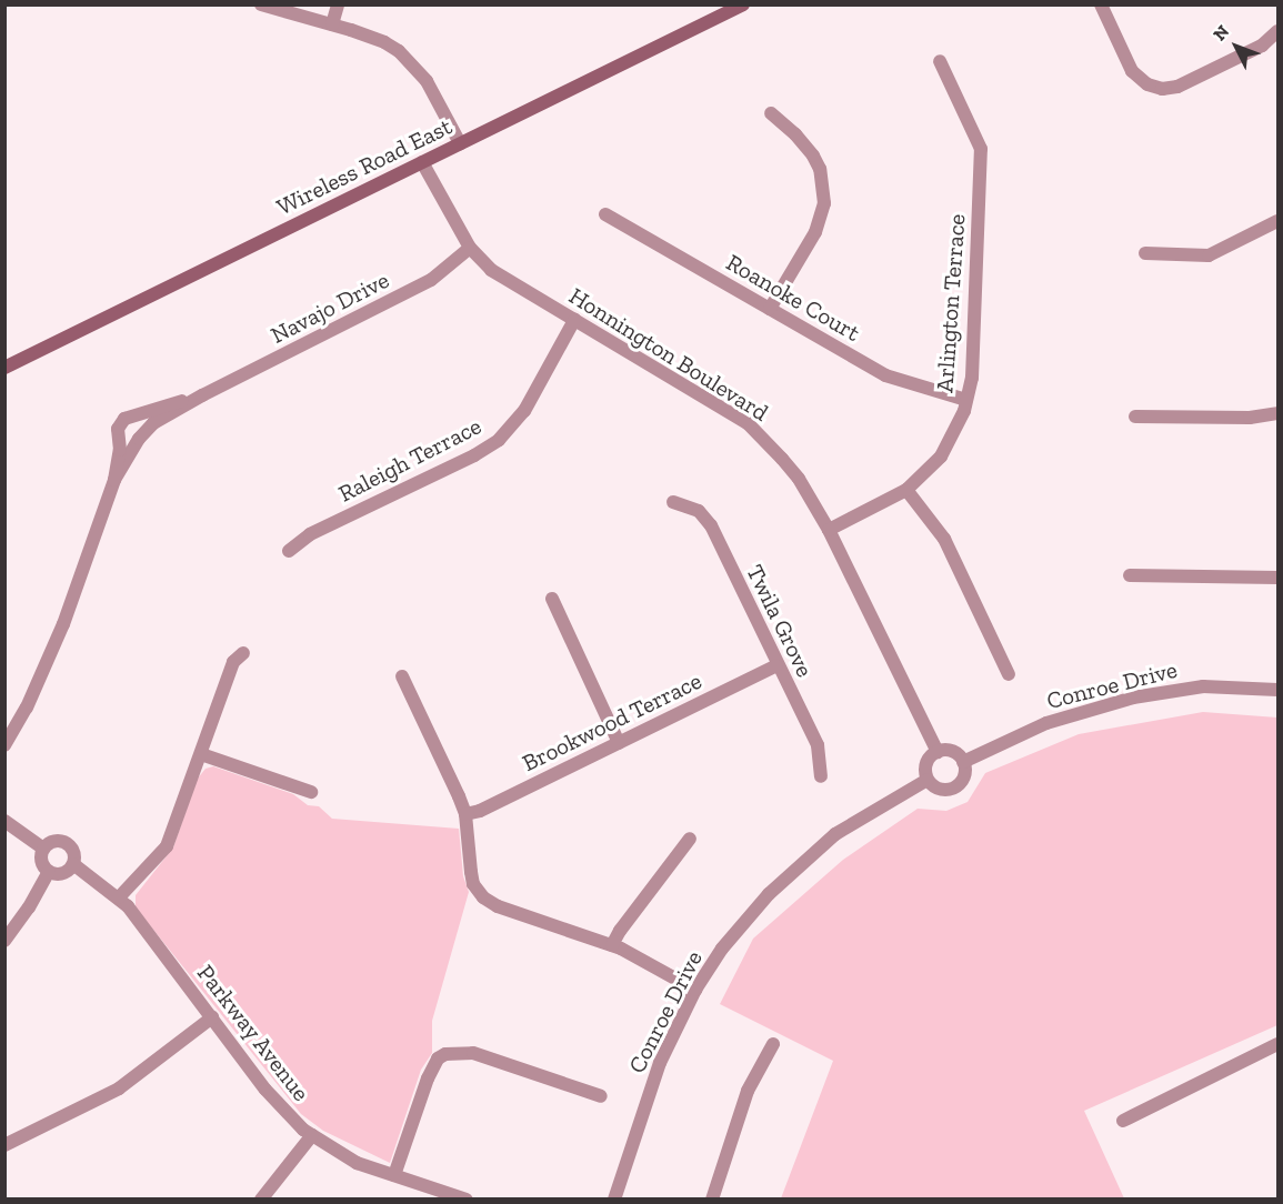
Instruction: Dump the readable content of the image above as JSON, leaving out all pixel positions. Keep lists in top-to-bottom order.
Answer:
{
  "streets": {
    "street": [
      "Wireless Road East",
      "Roanoke Court",
      "Arlington Terrace",
      "Navajo Drive",
      "Honnington Boulevard",
      "Raleigh Terrace",
      "Twila Grove",
      "Conroe Drive",
      "Brookwood Terrace",
      "Parkway Avenue"
    ]
  },
  "crossings": [
    ["Wireless Road East", "Honnington Boulevard"],
    ["Roanoke Court", "Arlington Terrace"],
    ["Arlington Terrace", "Honnington Boulevard"],
    ["Navajo Drive", "Honnington Boulevard"],
    ["Honnington Boulevard", "Raleigh Terrace"],
    ["Honnington Boulevard", "Conroe Drive"],
    ["Twila Grove", "Brookwood Terrace"]
  ],
  "north": "top left"
}
